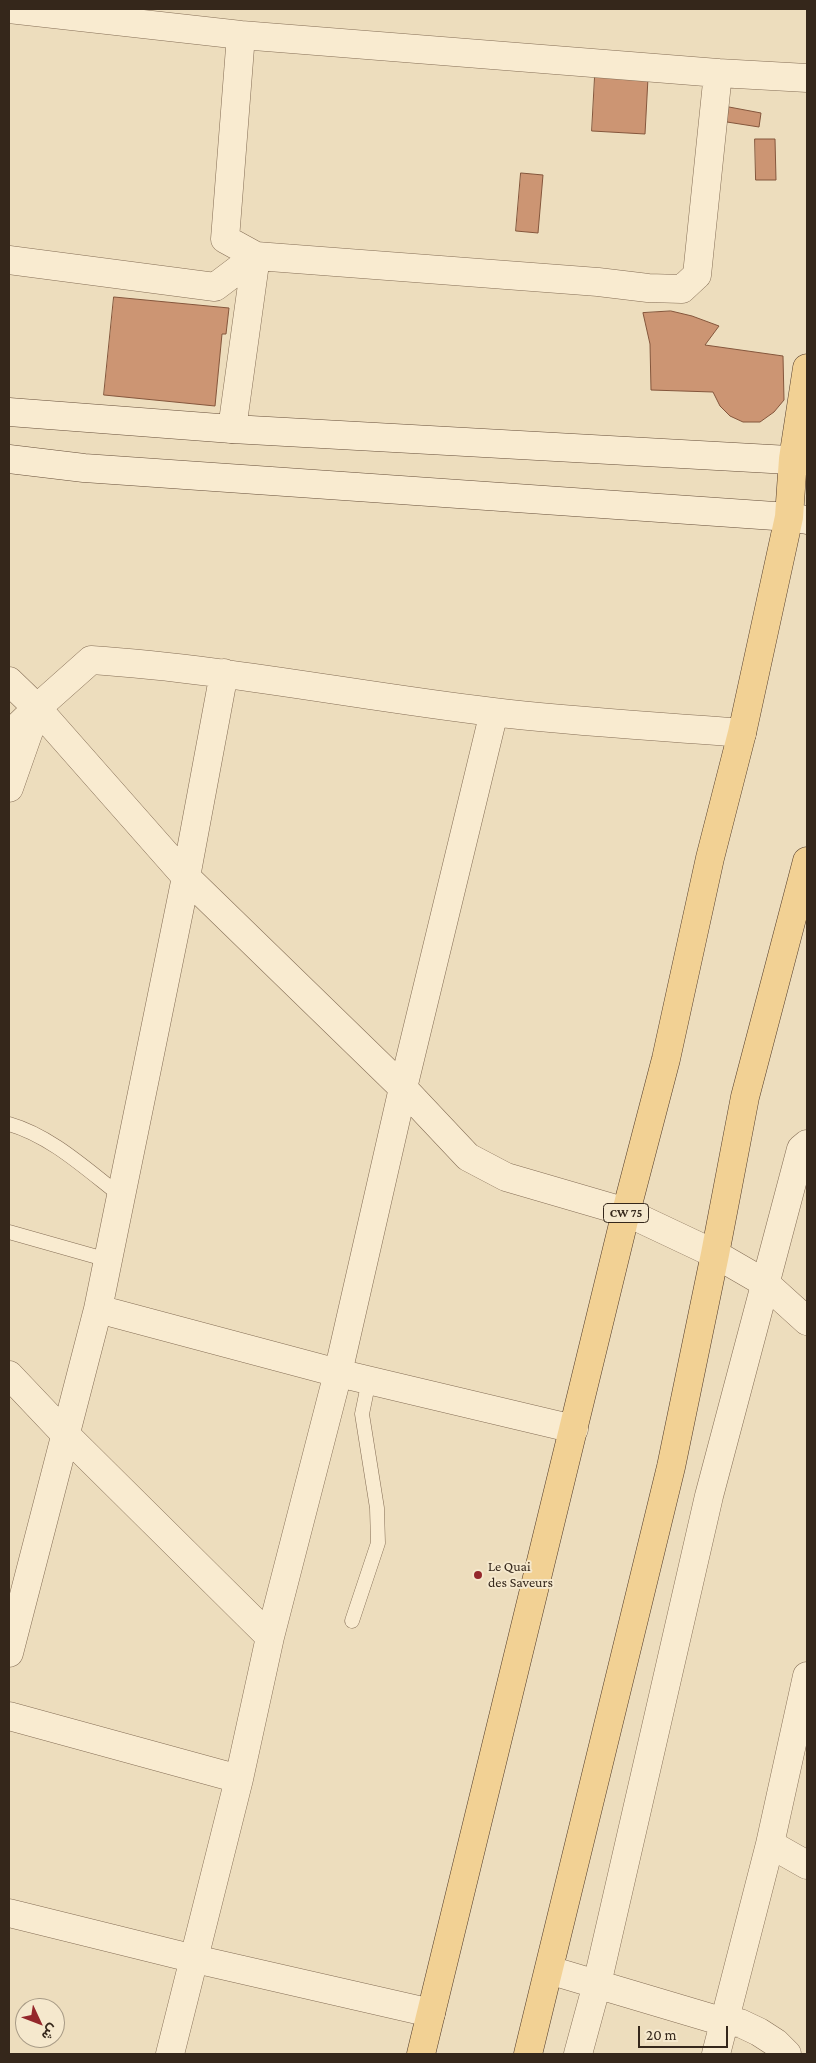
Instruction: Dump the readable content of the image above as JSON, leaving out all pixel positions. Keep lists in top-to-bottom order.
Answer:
{
  "streets": {
    "main road": ["CW 75"]
  },
  "places": ["Le Quai des Saveurs"],
  "scale_bar": "20 m",
  "north": "bottom right"
}
